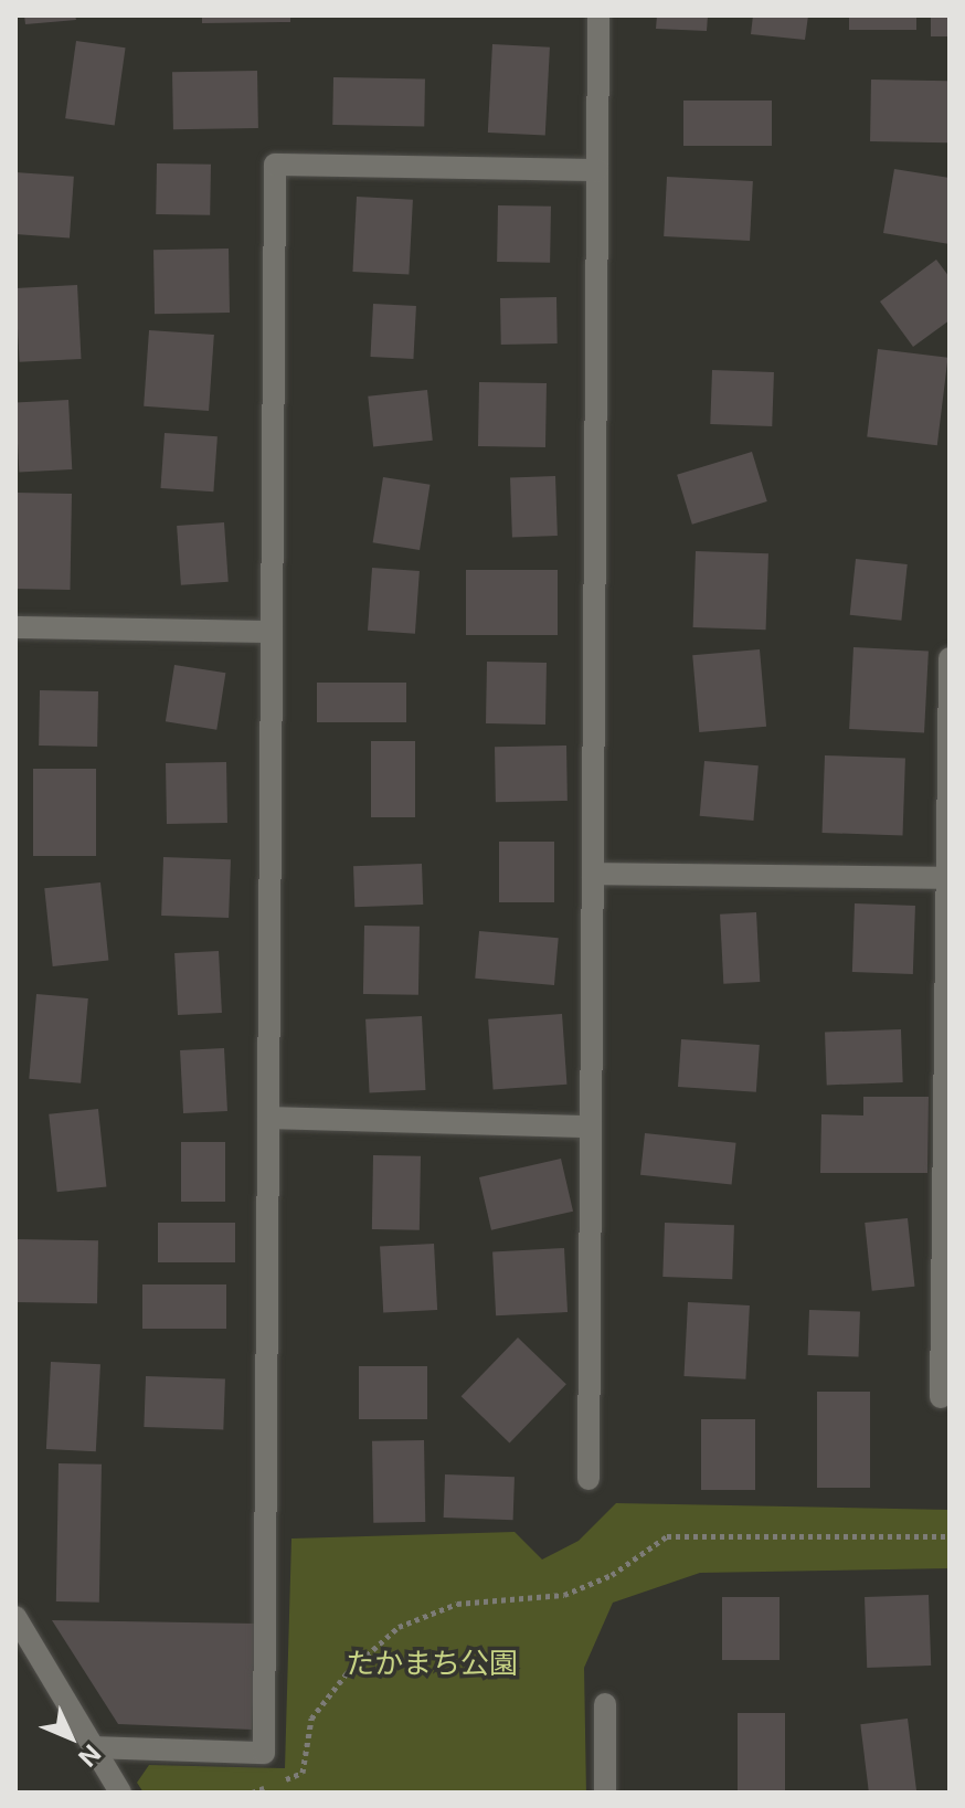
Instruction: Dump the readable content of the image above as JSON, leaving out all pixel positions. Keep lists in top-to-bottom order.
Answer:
{
  "parks": ["たかまち公園"],
  "north": "bottom right"
}
